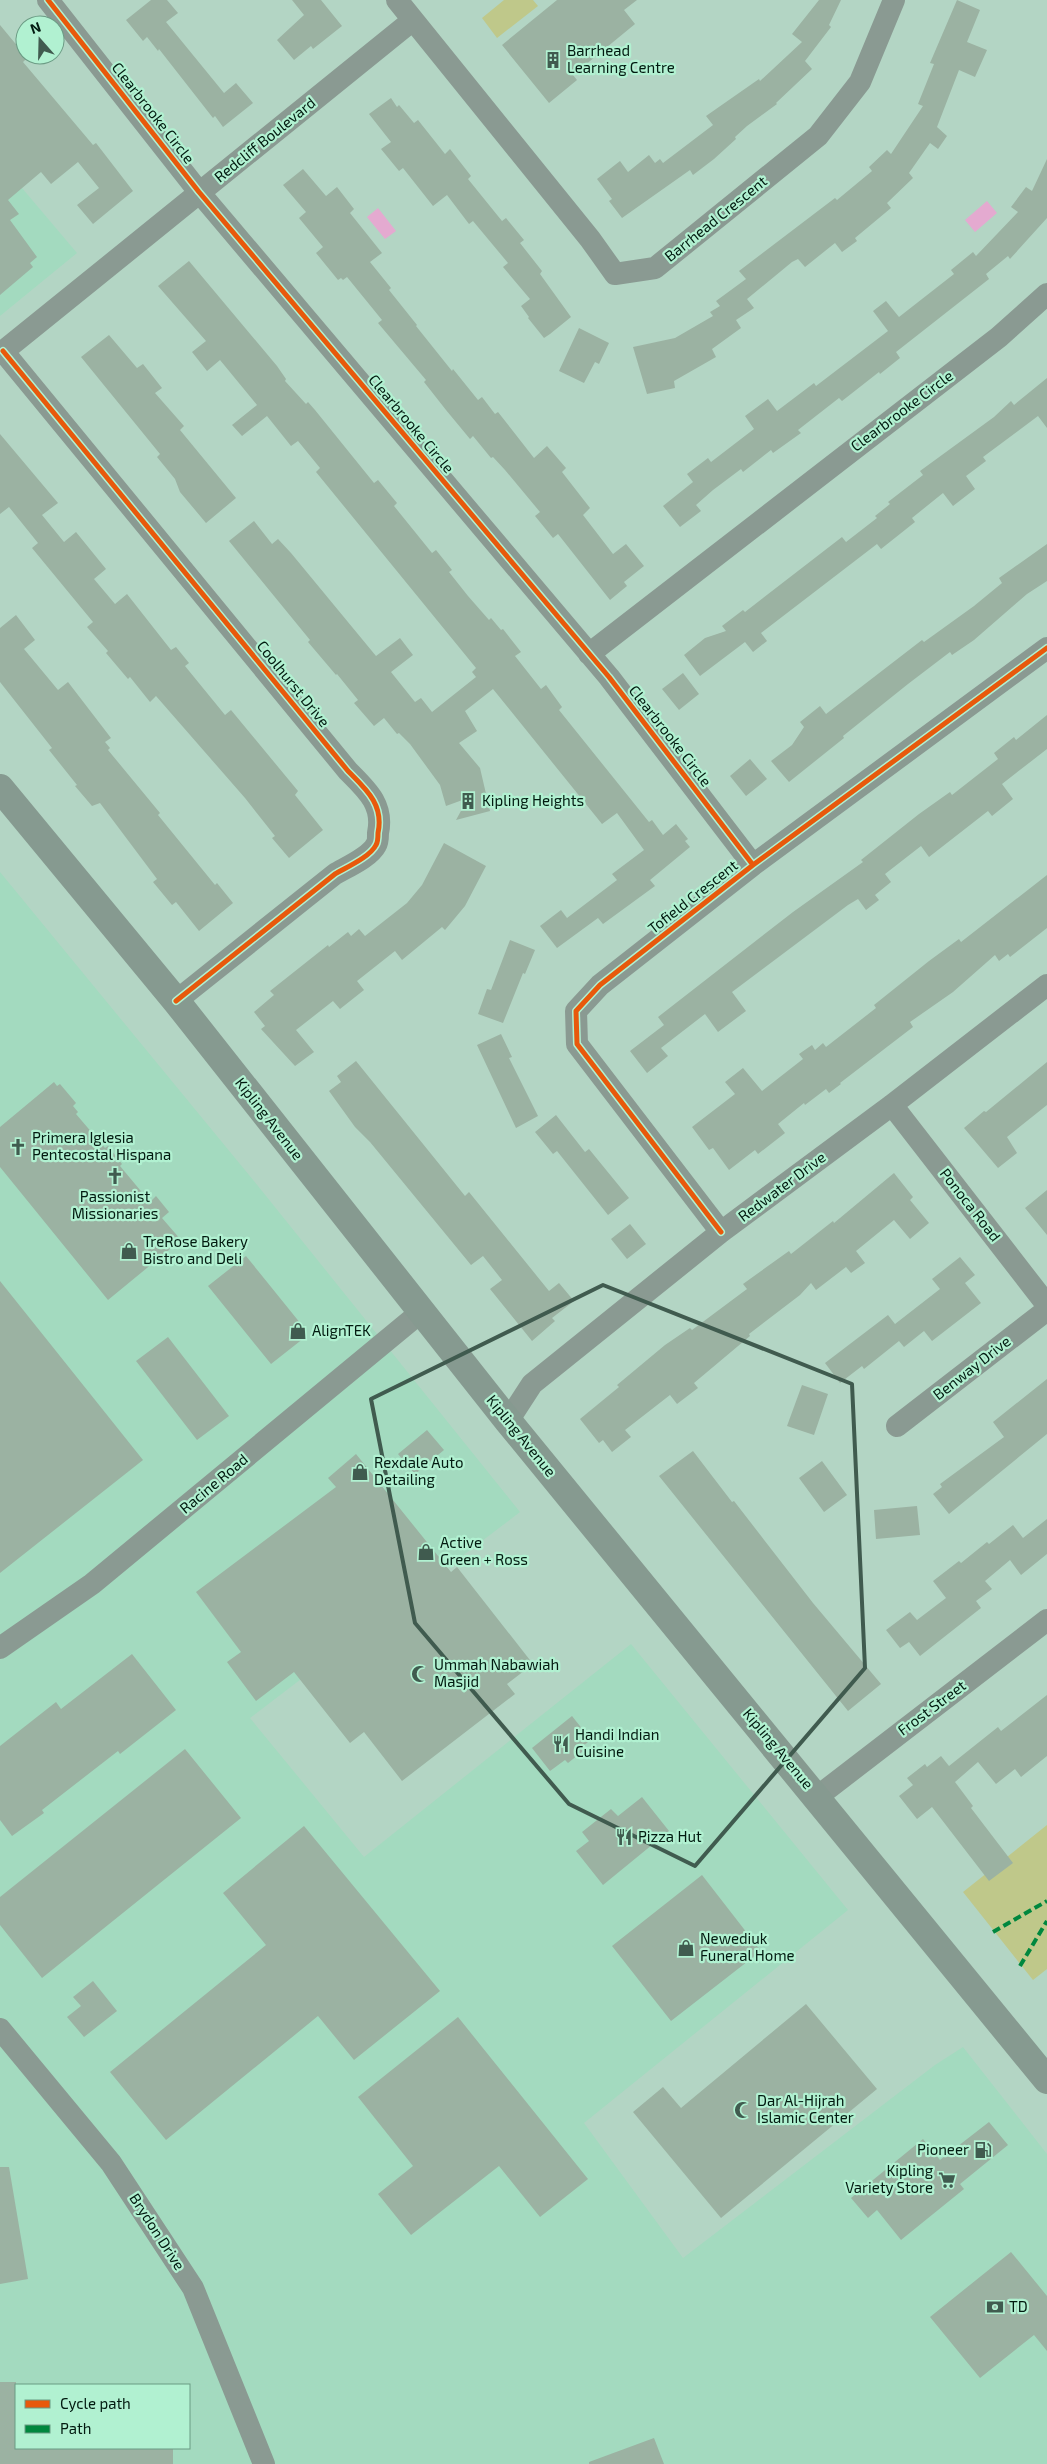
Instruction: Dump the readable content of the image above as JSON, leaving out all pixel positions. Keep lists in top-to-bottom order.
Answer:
{
  "streets": {
    "main road": ["Kipling Avenue"],
    "street": [
      "Clearbrooke Circle",
      "Redcliff Boulevard",
      "Barrhead Crescent",
      "Coolhurst Drive",
      "Tofield Crescent",
      "Redwater Drive",
      "Ponoca Road",
      "Benway Drive",
      "Racine Road",
      "Frost Street",
      "Brydon Drive"
    ]
  },
  "crossings": [
    ["Clearbrooke Circle", "Redcliff Boulevard"],
    ["Clearbrooke Circle", "Tofield Crescent"],
    ["Redcliff Boulevard", "Barrhead Crescent"],
    ["Redcliff Boulevard", "Coolhurst Drive"],
    ["Coolhurst Drive", "Kipling Avenue"],
    ["Tofield Crescent", "Redwater Drive"],
    ["Kipling Avenue", "Redwater Drive"],
    ["Kipling Avenue", "Racine Road"],
    ["Kipling Avenue", "Frost Street"],
    ["Redwater Drive", "Ponoca Road"]
  ],
  "places": {
    "building": ["Barrhead Learning Centre", "Kipling Heights"],
    "church": ["Primera Iglesia Pentecostal Hispana", "Passionist Missionaries"],
    "shop": [
      "TreRose Bakery Bistro and Deli",
      "AlignTEK",
      "Rexdale Auto Detailing",
      "Active Green + Ross",
      "Newediuk Funeral Home"
    ],
    "mosque": ["Ummah Nabawiah Masjid", "Dar Al-Hijrah Islamic Center"],
    "restaurant": ["Handi Indian Cuisine", "Pizza Hut"],
    "fuel station": ["Pioneer"],
    "supermarket": ["Kipling Variety Store"],
    "bank": ["TD"]
  },
  "legend": ["Cycle path", "Path"],
  "north": "top"
}
